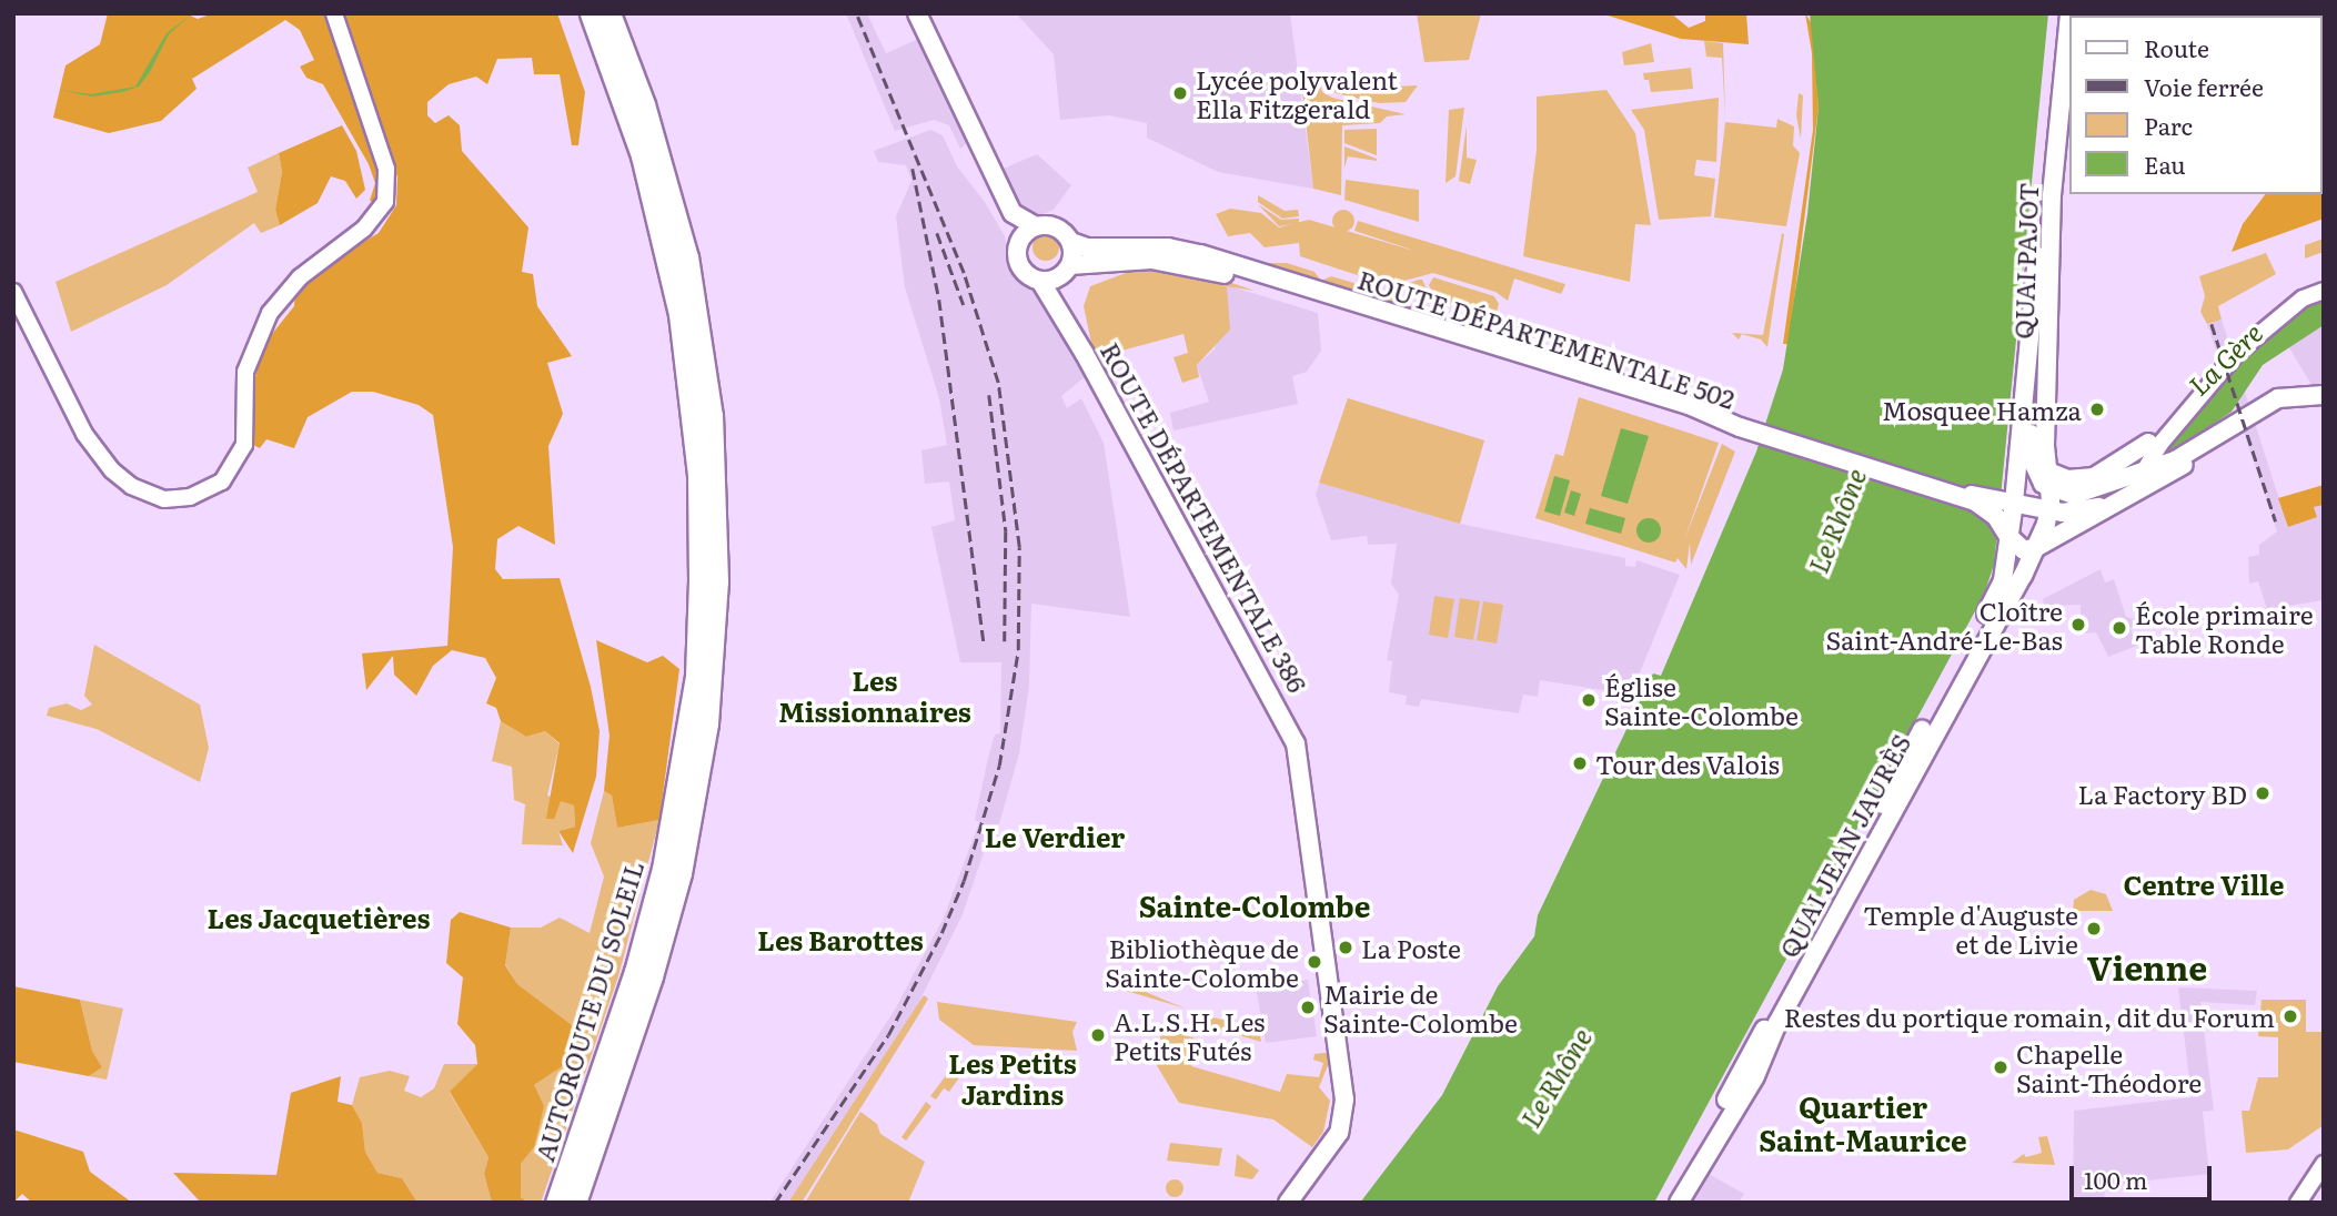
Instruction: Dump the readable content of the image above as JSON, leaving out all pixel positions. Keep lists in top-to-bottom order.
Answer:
{
  "streets": {
    "highway": ["AUTOROUTE DU SOLEIL"],
    "main road": [
      "QUAI PAJOT",
      "ROUTE DÉPARTEMENTALE 502",
      "ROUTE DÉPARTEMENTALE 386",
      "QUAI JEAN JAURÈS"
    ]
  },
  "crossings": [
    ["QUAI PAJOT", "QUAI JEAN JAURÈS"],
    ["ROUTE DÉPARTEMENTALE 502", "ROUTE DÉPARTEMENTALE 386"]
  ],
  "districts": [
    "Les Missionnaires",
    "Le Verdier",
    "Centre Ville",
    "Sainte-Colombe",
    "Les Jacquetières",
    "Les Barottes",
    "Vienne",
    "Les Petits Jardins",
    "Quartier Saint-Maurice"
  ],
  "water": ["La Gère", "Le Rhône"],
  "places": [
    "Lycée polyvalent Ella Fitzgerald",
    "Mosquee Hamza",
    "Cloître Saint-André-Le-Bas",
    "École primaire Table Ronde",
    "Église Sainte-Colombe",
    "Tour des Valois",
    "La Factory BD",
    "Temple d'Auguste et de Livie",
    "La Poste",
    "Bibliothèque de Sainte-Colombe",
    "Mairie de Sainte-Colombe",
    "Restes du portique romain, dit du Forum",
    "A.L.S.H. Les Petits Futés",
    "Chapelle Saint-Théodore"
  ],
  "legend": [
    "Route",
    "Voie ferrée",
    "Parc",
    "Eau"
  ],
  "scale_bar": "100 m"
}
